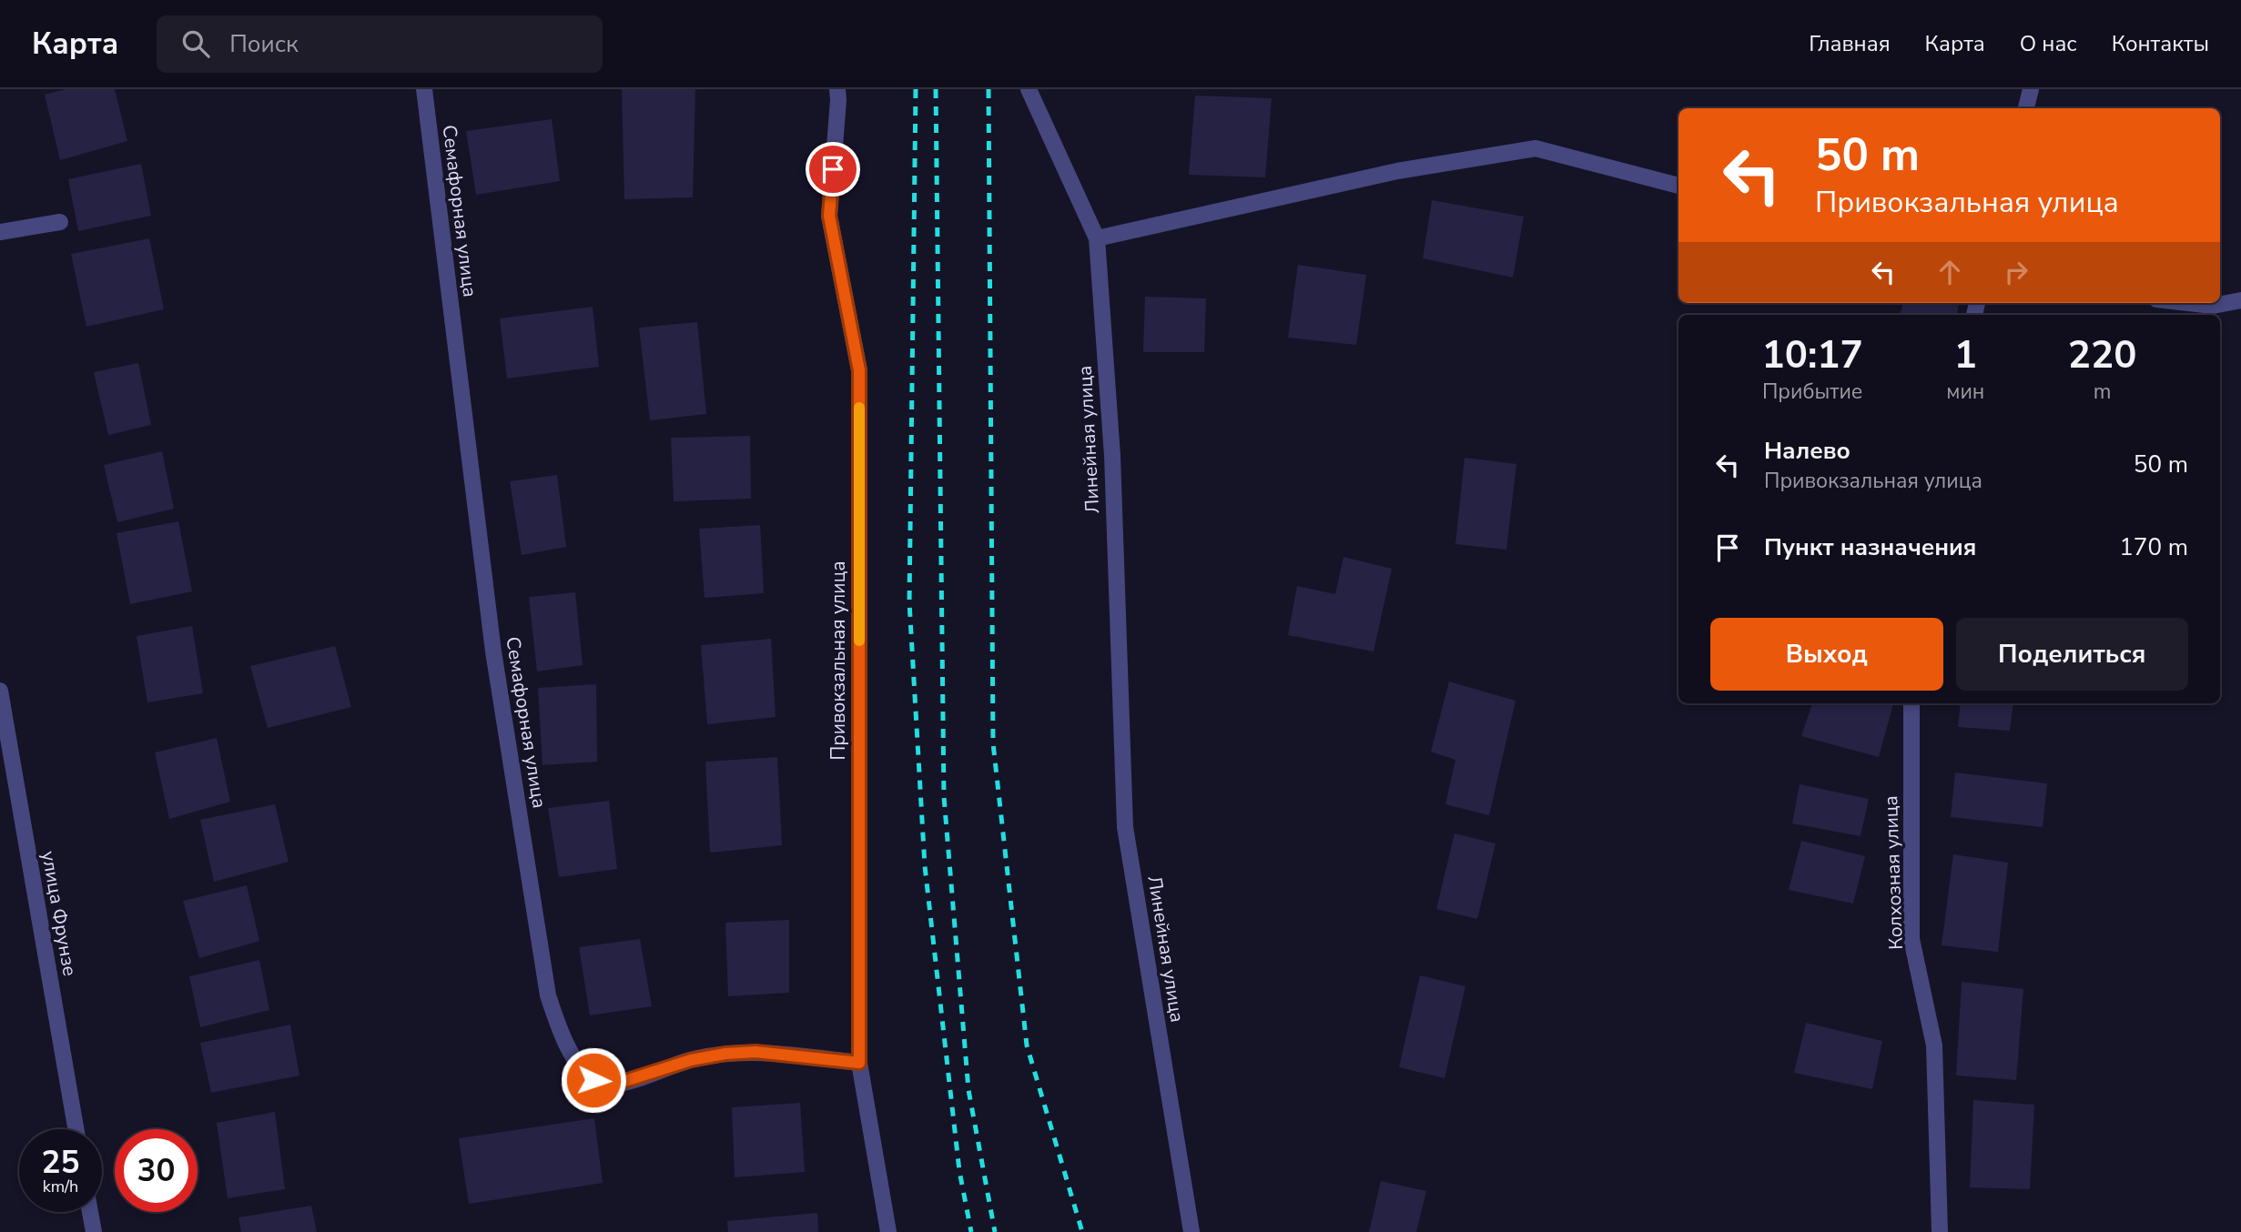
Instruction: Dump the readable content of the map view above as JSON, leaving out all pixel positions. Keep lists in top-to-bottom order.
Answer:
{
  "streets": {
    "street": [
      "Семафорная улица",
      "Линейная улица",
      "Привокзальная улица",
      "Колхозная улица",
      "улица Фрунзе"
    ]
  },
  "crossings": [
    ["Семафорная улица", "Привокзальная улица"]
  ],
  "page": {
    "header": "Карта",
    "search": "Поиск",
    "nav": [
      "Главная",
      "Карта",
      "О нас",
      "Контакты"
    ],
    "turn": ["50 m", "Привокзальная улица"],
    "eta": [
      "10:17",
      "Прибытие",
      "1",
      "мин",
      "220",
      "m"
    ],
    "list": [
      {
        "name": "Налево",
        "note": "Привокзальная улица",
        "value": "50 m"
      },
      {
        "name": "Пункт назначения",
        "value": "170 m"
      }
    ],
    "buttons": ["Выход", "Поделиться"],
    "speed": "25 km/h",
    "limit": "30"
  }
}
